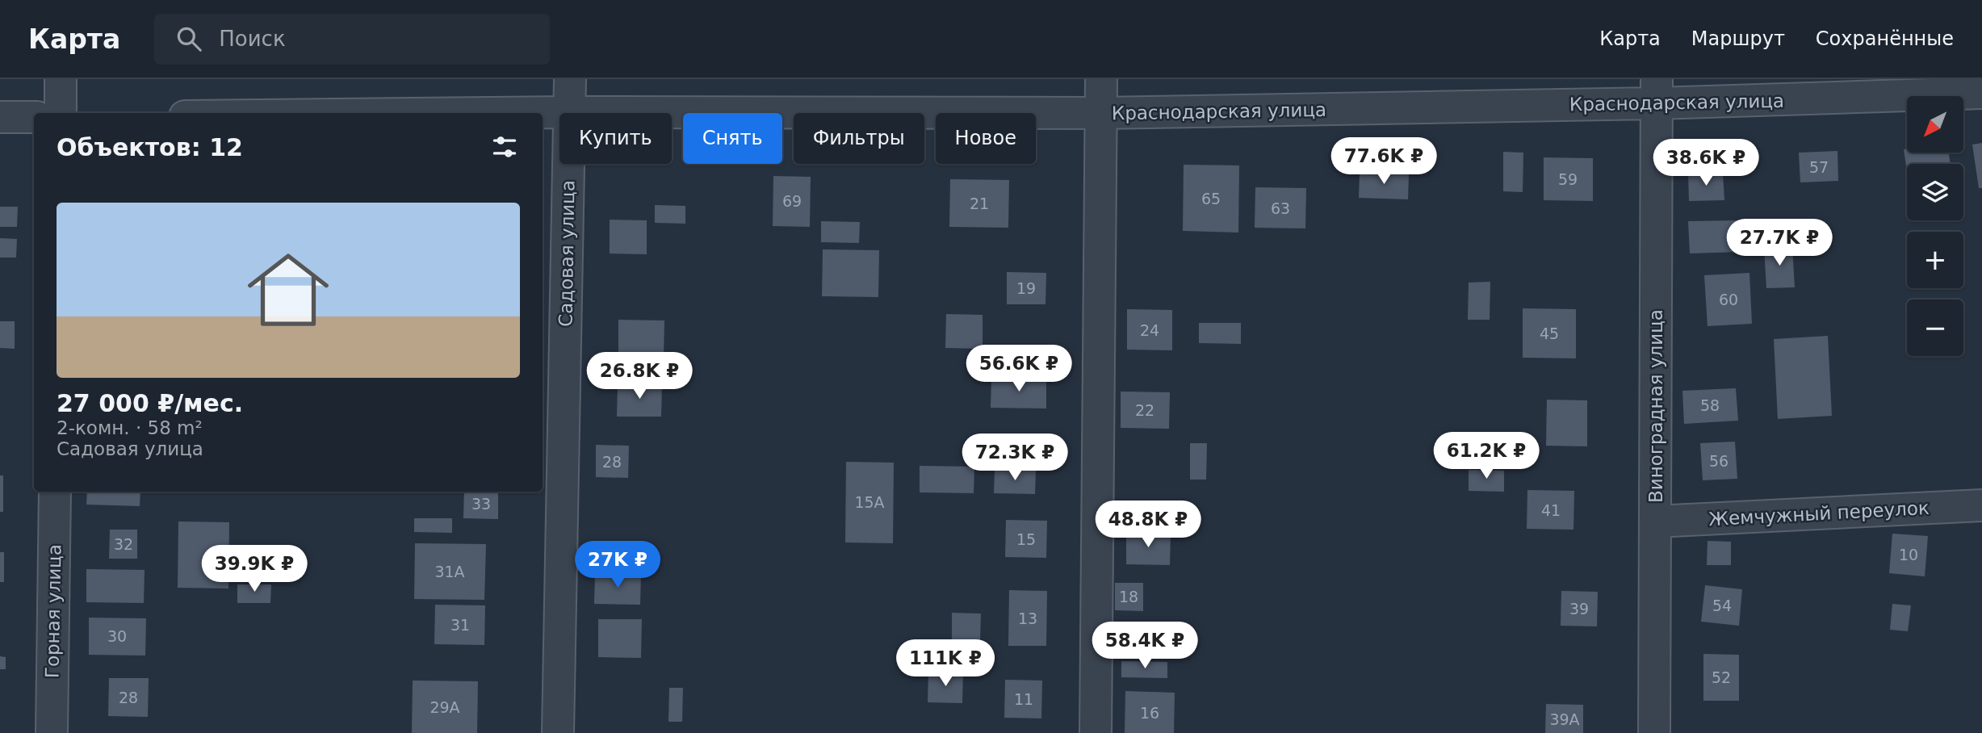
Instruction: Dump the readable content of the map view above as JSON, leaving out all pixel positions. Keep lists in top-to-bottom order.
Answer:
{
  "streets": {
    "street": [
      "Краснодарская улица",
      "Садовая улица",
      "Виноградная улица",
      "Жемчужный переулок",
      "Горная улица"
    ]
  },
  "crossings": [
    ["Краснодарская улица", "Садовая улица"],
    ["Краснодарская улица", "Виноградная улица"],
    ["Виноградная улица", "Жемчужный переулок"]
  ],
  "house_numbers": [
    "57",
    "59",
    "65",
    "69",
    "21",
    "63",
    "19",
    "60",
    "24",
    "45",
    "58",
    "22",
    "56",
    "28",
    "15А",
    "33",
    "41",
    "15",
    "32",
    "10",
    "31А",
    "18",
    "54",
    "39",
    "13",
    "31",
    "30",
    "52",
    "28",
    "11",
    "29А",
    "16",
    "39А"
  ],
  "north": "bottom left",
  "page": {
    "header": "Карта",
    "search": "Поиск",
    "nav": ["Карта", "Маршрут", "Сохранённые"],
    "map_buttons": ["+", "−"],
    "chip": [
      "Купить",
      "Снять",
      "Фильтры",
      "Новое"
    ],
    "heading": "Объектов: 12",
    "price": [
      "77.6K ₽",
      "38.6K ₽",
      "27.7K ₽",
      "56.6K ₽",
      "26.8K ₽",
      "61.2K ₽",
      "72.3K ₽",
      "48.8K ₽",
      "27K ₽",
      "39.9K ₽",
      "58.4K ₽",
      "111K ₽"
    ],
    "list": [
      {
        "name": "27 000 ₽/мес.",
        "note": "2-комн. · 58 m² · Садовая улица"
      }
    ]
  }
}
